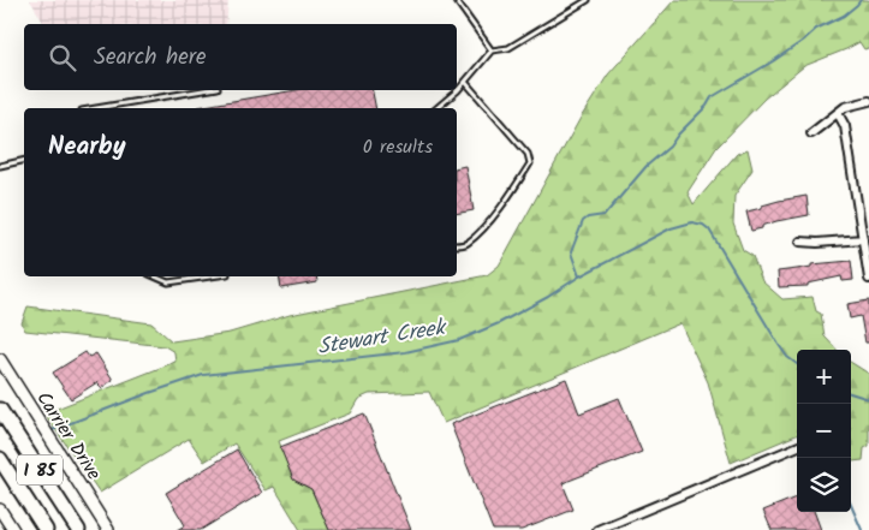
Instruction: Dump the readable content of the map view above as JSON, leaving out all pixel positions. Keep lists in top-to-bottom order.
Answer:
{
  "streets": {
    "highway": ["I 85"],
    "street": ["Carrier Drive"]
  },
  "water": ["Stewart Creek"],
  "page": {
    "search": "Search here",
    "heading": ["Nearby", "0 results"],
    "map_buttons": ["+", "−"]
  }
}
